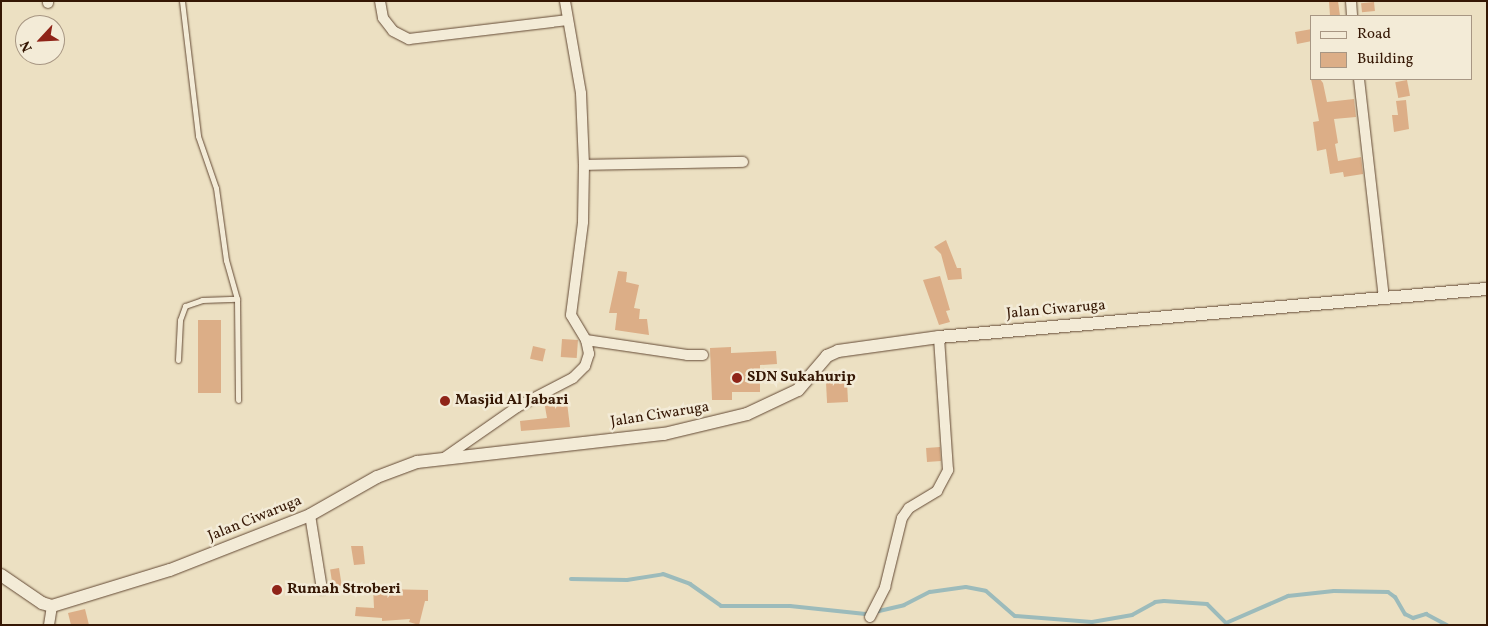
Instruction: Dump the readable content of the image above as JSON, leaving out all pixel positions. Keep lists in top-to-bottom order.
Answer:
{
  "streets": {
    "street": ["Jalan Ciwaruga"]
  },
  "places": ["SDN Sukahurip", "Masjid Al Jabari", "Rumah Stroberi"],
  "legend": ["Road", "Building"],
  "north": "bottom left"
}
